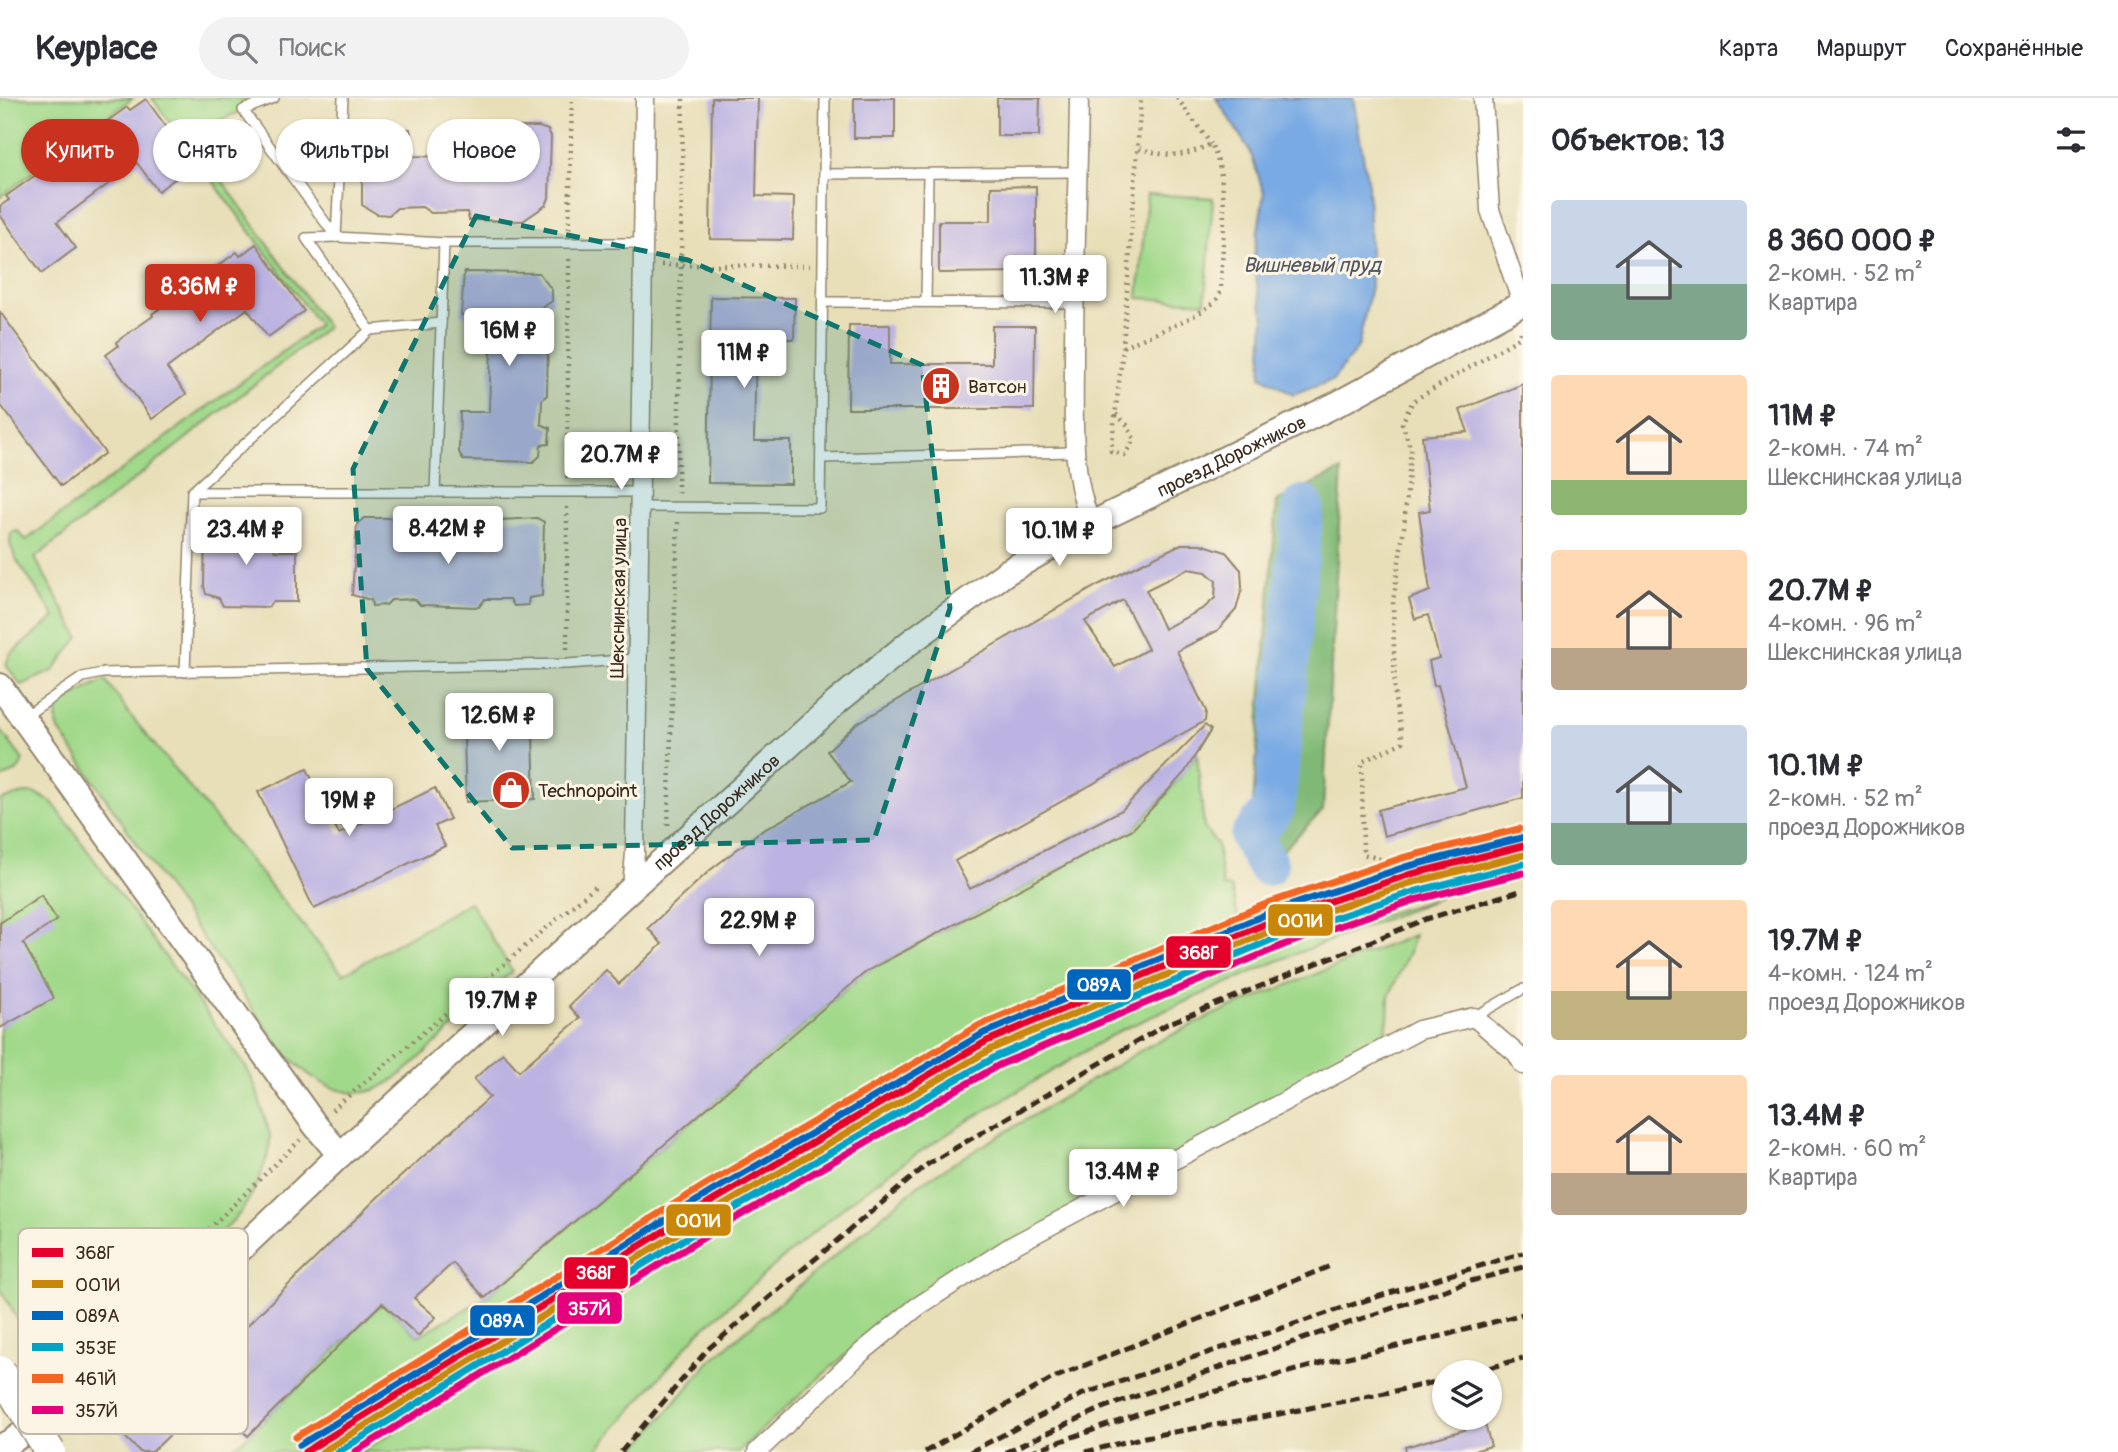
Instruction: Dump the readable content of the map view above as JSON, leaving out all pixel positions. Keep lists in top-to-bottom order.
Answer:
{
  "streets": {
    "main road": ["проезд Дорожников"],
    "street": ["Шекснинская улица"]
  },
  "crossings": [
    ["проезд Дорожников", "Шекснинская улица"]
  ],
  "water": ["Вишневый пруд"],
  "places": {
    "building": ["Ватсон"],
    "shop": ["Technopoint"]
  },
  "lines": [
    "transit line 461Й",
    "transit line 089А",
    "transit line 368Г",
    "transit line 001И",
    "transit line 353Е",
    "transit line 357Й"
  ],
  "legend": [
    "368Г",
    "001И",
    "089А",
    "353Е",
    "461Й",
    "357Й"
  ],
  "page": {
    "header": "Keyplace",
    "search": "Поиск",
    "nav": ["Карта", "Маршрут", "Сохранённые"],
    "heading": "Объектов: 13",
    "chip": [
      "Купить",
      "Снять",
      "Фильтры",
      "Новое"
    ],
    "list": [
      {
        "name": "8 360 000 ₽",
        "note": "2-комн. · 52 m² · Квартира"
      },
      {
        "name": "11M ₽",
        "note": "2-комн. · 74 m² · Шекснинская улица"
      },
      {
        "name": "20.7M ₽",
        "note": "4-комн. · 96 m² · Шекснинская улица"
      },
      {
        "name": "10.1M ₽",
        "note": "2-комн. · 52 m² · проезд Дорожников"
      },
      {
        "name": "19.7M ₽",
        "note": "4-комн. · 124 m² · проезд Дорожников"
      },
      {
        "name": "13.4M ₽",
        "note": "2-комн. · 60 m² · Квартира"
      }
    ],
    "price": [
      "11.3M ₽",
      "8.36M ₽",
      "16M ₽",
      "11M ₽",
      "20.7M ₽",
      "8.42M ₽",
      "23.4M ₽",
      "10.1M ₽",
      "12.6M ₽",
      "19M ₽",
      "22.9M ₽",
      "19.7M ₽",
      "13.4M ₽"
    ]
  }
}
